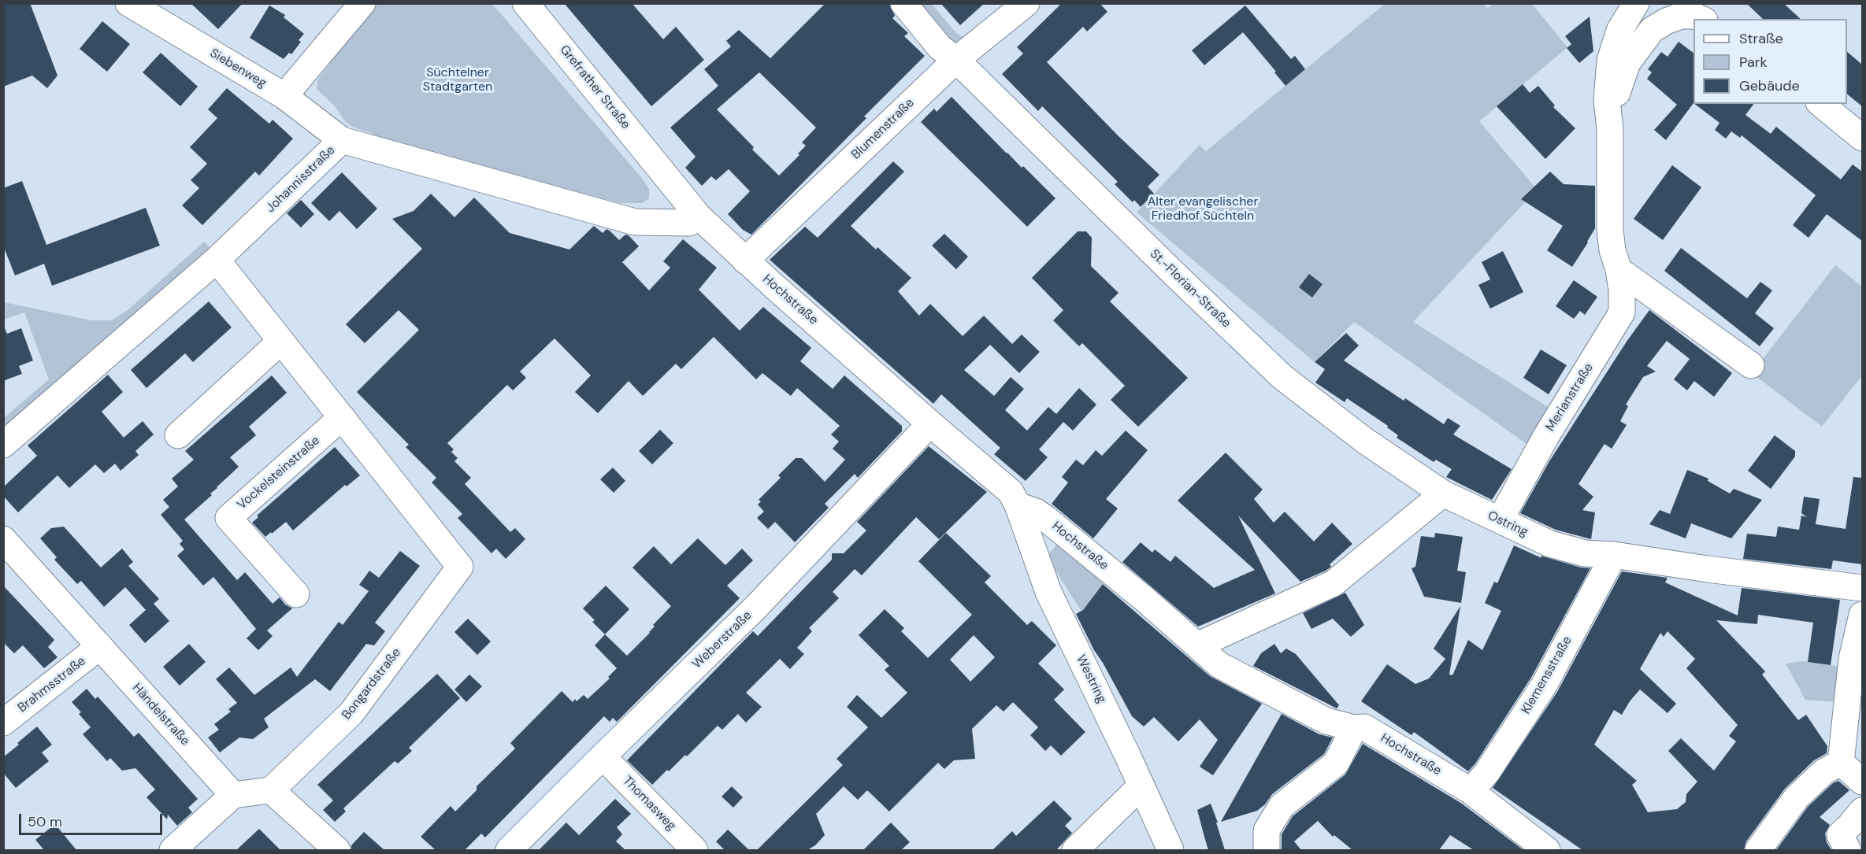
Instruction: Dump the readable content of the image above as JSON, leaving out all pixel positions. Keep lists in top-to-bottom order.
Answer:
{
  "streets": {
    "street": [
      "Siebenweg",
      "Grefrather Straße",
      "Blumenstraße",
      "Johannisstraße",
      "St.-Florian-Straße",
      "Hochstraße",
      "Merianstraße",
      "Vockelsteinstraße",
      "Ostring",
      "Weberstraße",
      "Klemensstraße",
      "Westring",
      "Bongardstraße",
      "Brahmsstraße",
      "Händelstraße",
      "Thomasweg"
    ]
  },
  "crossings": [
    ["Siebenweg", "Johannisstraße"],
    ["Grefrather Straße", "Hochstraße"],
    ["Blumenstraße", "St.-Florian-Straße"],
    ["Blumenstraße", "Hochstraße"],
    ["Johannisstraße", "Hochstraße"],
    ["St.-Florian-Straße", "Ostring"],
    ["Hochstraße", "Weberstraße"],
    ["Hochstraße", "Klemensstraße"],
    ["Hochstraße", "Westring"],
    ["Merianstraße", "Ostring"],
    ["Vockelsteinstraße", "Bongardstraße"],
    ["Ostring", "Klemensstraße"],
    ["Weberstraße", "Thomasweg"],
    ["Brahmsstraße", "Händelstraße"]
  ],
  "parks": ["Süchtelner Stadtgarten", "Alter evangelischer Friedhof Süchteln"],
  "legend": ["Straße", "Park", "Gebäude"],
  "scale_bar": "50 m"
}
